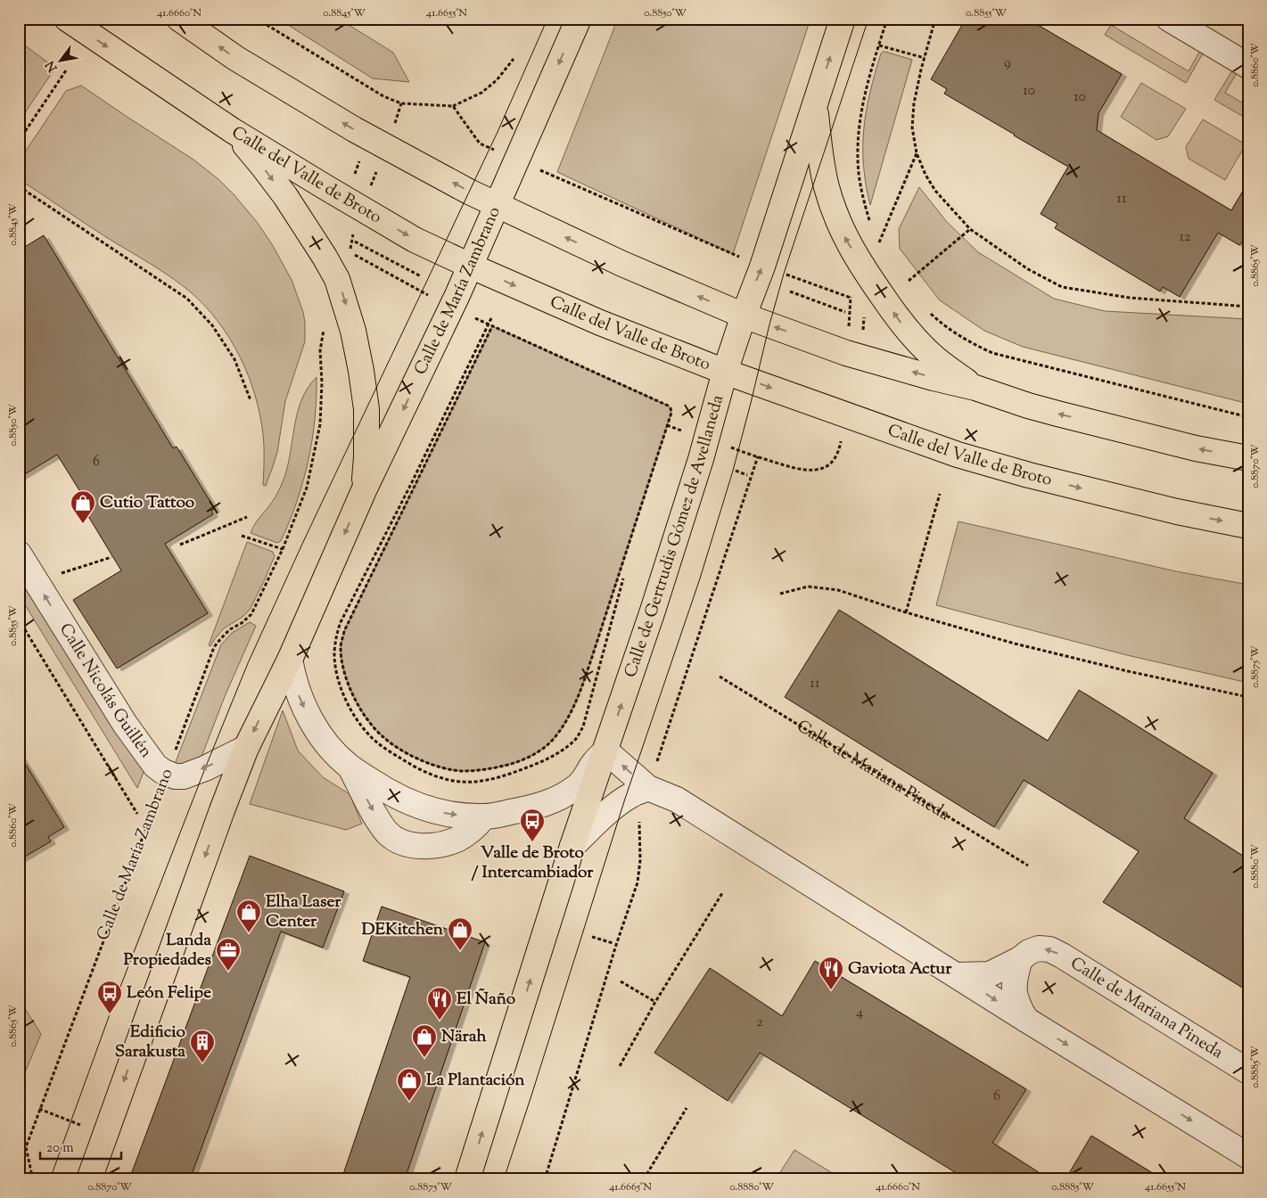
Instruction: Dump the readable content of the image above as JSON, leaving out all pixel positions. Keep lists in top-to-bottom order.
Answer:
{
  "streets": {
    "main road": ["Calle del Valle de Broto", "Calle de María Zambrano", "Calle de Gertrudis Gómez de Avellaneda"],
    "street": ["Calle Nicolás Guillén", "Calle de Mariana Pineda"]
  },
  "crossings": [
    ["Calle del Valle de Broto", "Calle de María Zambrano"],
    ["Calle del Valle de Broto", "Calle de Gertrudis Gómez de Avellaneda"],
    ["Calle de María Zambrano", "Calle Nicolás Guillén"]
  ],
  "one_way": ["Calle de María Zambrano", "Calle de Gertrudis Gómez de Avellaneda", "Calle Nicolás Guillén"],
  "places": {
    "shop": [
      "Cutio Tattoo",
      "Elha Laser Center",
      "DEKitchen",
      "Närah",
      "La Plantación"
    ],
    "bus stop": ["Valle de Broto / Intercambiador", "León Felipe"],
    "office": ["Landa Propiedades"],
    "restaurant": ["Gaviota Actur", "El Ñaño"],
    "building": ["Edificio Sarakusta"]
  },
  "house_numbers": [
    "9",
    "10",
    "10",
    "11",
    "12",
    "6",
    "11",
    "4",
    "2",
    "6"
  ],
  "scale_bar": "20 m",
  "north": "bottom left",
  "coordinates": [
    "41.6660°N",
    "0.8845°W",
    "41.6655°N",
    "0.8850°W",
    "0.8855°W",
    "0.8860°W",
    "0.8865°W",
    "0.8870°W",
    "0.8875°W",
    "0.8880°W",
    "0.8885°W",
    "41.6665°N"
  ]
}
